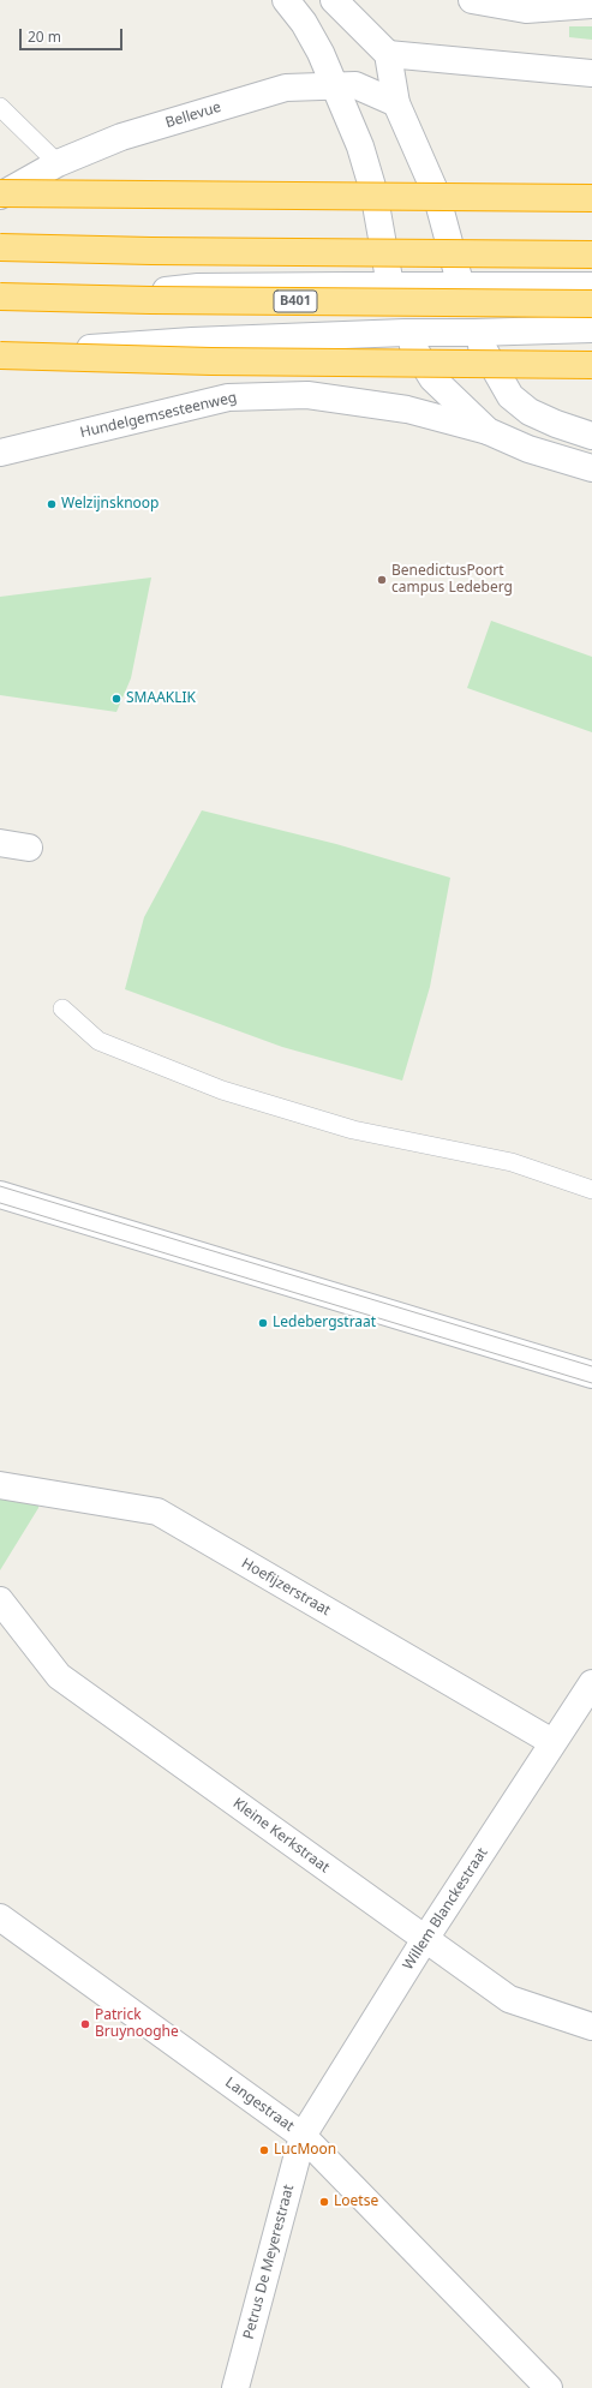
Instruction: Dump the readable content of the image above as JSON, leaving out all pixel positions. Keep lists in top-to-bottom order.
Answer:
{
  "streets": {
    "highway": ["B401"],
    "street": [
      "Bellevue",
      "Hundelgemsesteenweg",
      "Hoefijzerstraat",
      "Kleine Kerkstraat",
      "Willem Blanckestraat",
      "Langestraat",
      "Petrus De Meyerestraat"
    ]
  },
  "crossings": [
    ["Bellevue", "Hundelgemsesteenweg"],
    ["Hoefijzerstraat", "Willem Blanckestraat"],
    ["Kleine Kerkstraat", "Willem Blanckestraat"],
    ["Willem Blanckestraat", "Langestraat"],
    ["Willem Blanckestraat", "Petrus De Meyerestraat"],
    ["Langestraat", "Petrus De Meyerestraat"]
  ],
  "places": [
    "Welzijnsknoop",
    "BenedictusPoort campus Ledeberg",
    "SMAAKLIK",
    "Ledebergstraat",
    "Patrick Bruynooghe",
    "LucMoon",
    "Loetse"
  ],
  "scale_bar": "20 m"
}
